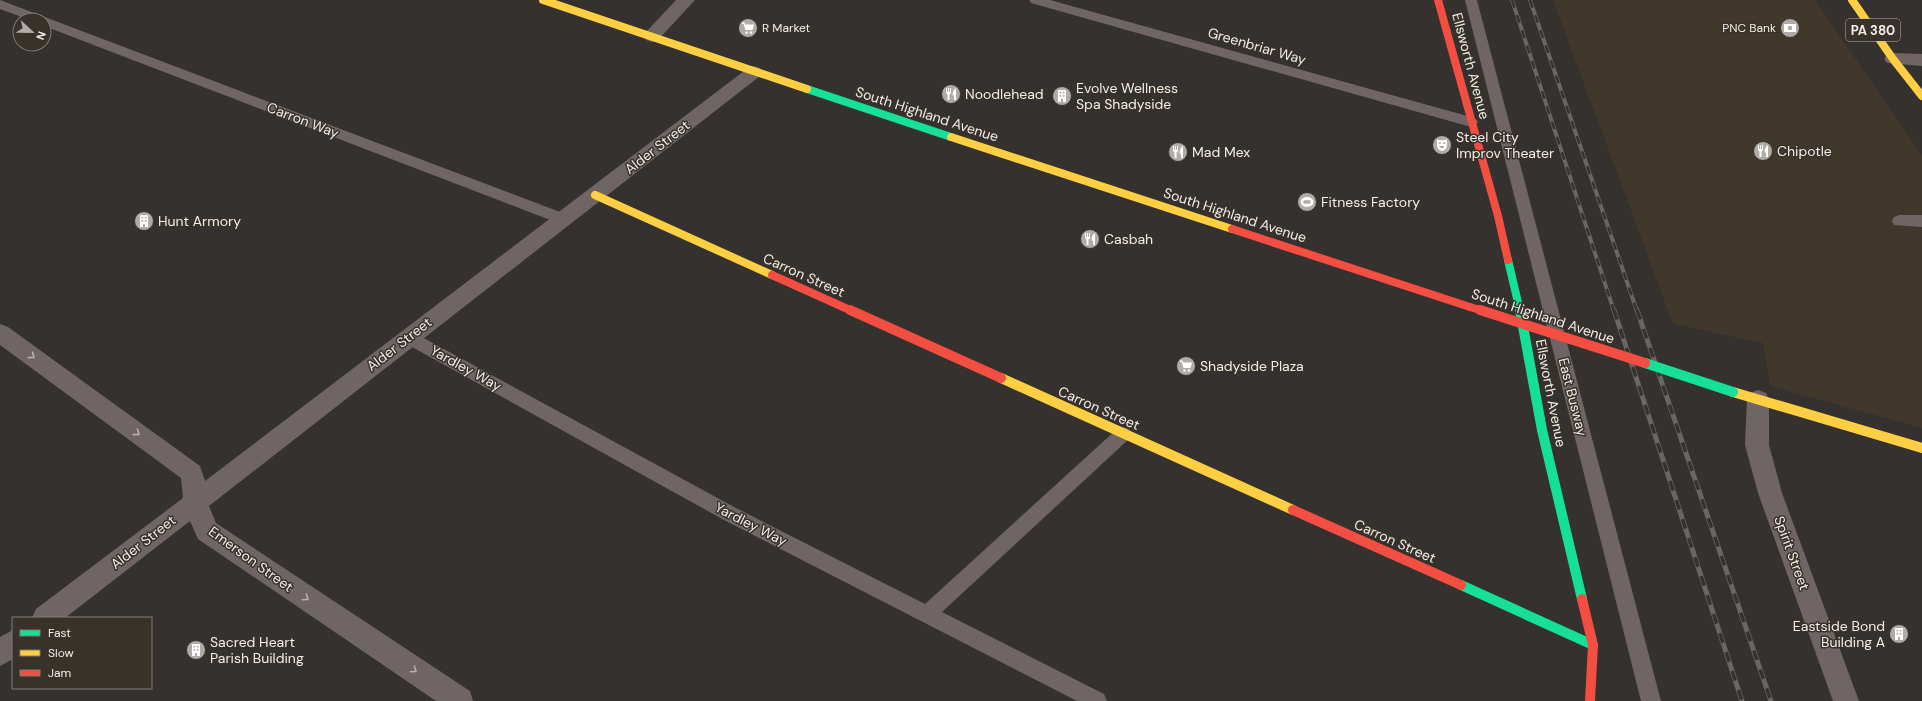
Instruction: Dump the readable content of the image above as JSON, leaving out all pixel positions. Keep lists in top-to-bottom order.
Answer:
{
  "streets": {
    "street": [
      "PA 380",
      "Ellsworth Avenue",
      "South Highland Avenue",
      "Alder Street",
      "Carron Street",
      "Spirit Street",
      "Emerson Street"
    ],
    "lane": [
      "Greenbriar Way",
      "Carron Way",
      "Yardley Way",
      "East Busway"
    ]
  },
  "crossings": [
    ["Greenbriar Way", "Ellsworth Avenue"],
    ["Ellsworth Avenue", "Carron Street"],
    ["South Highland Avenue", "Alder Street"],
    ["South Highland Avenue", "Spirit Street"],
    ["Carron Way", "Alder Street"],
    ["Alder Street", "Carron Street"],
    ["Alder Street", "Yardley Way"],
    ["Alder Street", "Emerson Street"]
  ],
  "one_way": ["Emerson Street"],
  "places": {
    "supermarket": ["R Market", "Shadyside Plaza"],
    "bank": ["PNC Bank"],
    "restaurant": [
      "Noodlehead",
      "Chipotle",
      "Mad Mex",
      "Casbah"
    ],
    "building": [
      "Evolve Wellness Spa Shadyside",
      "Hunt Armory",
      "Eastside Bond Building A",
      "Sacred Heart Parish Building"
    ],
    "theatre": ["Steel City Improv Theater"],
    "sports": ["Fitness Factory"]
  },
  "legend": ["Fast", "Slow", "Jam"],
  "north": "right"
}
